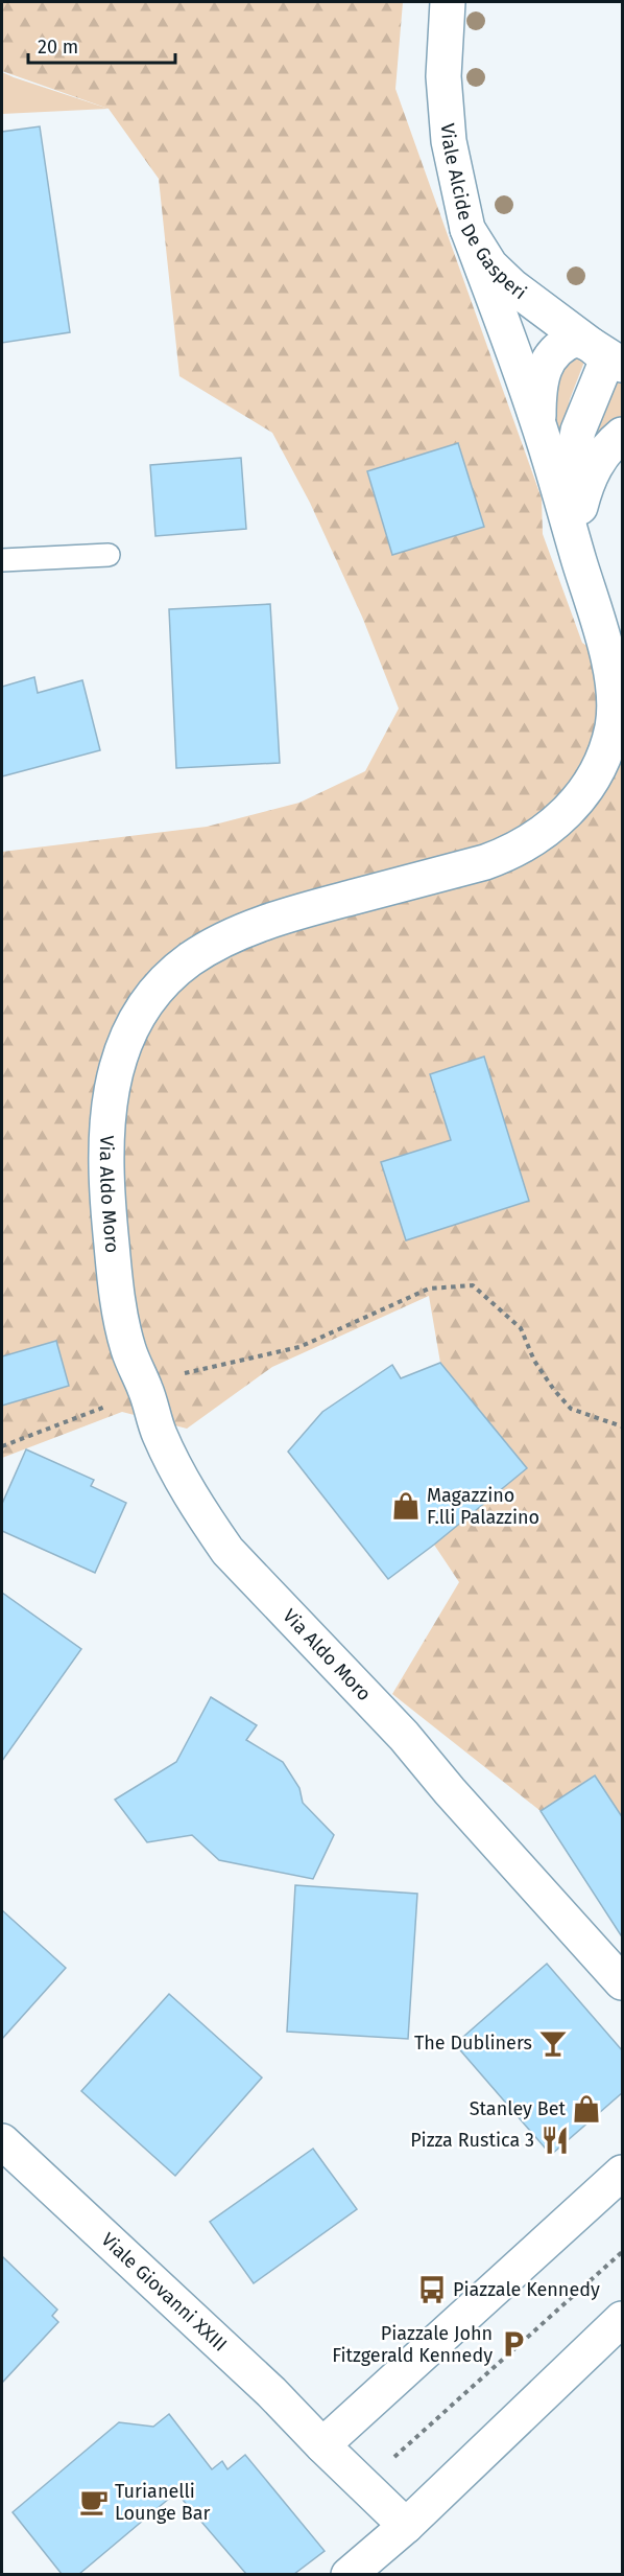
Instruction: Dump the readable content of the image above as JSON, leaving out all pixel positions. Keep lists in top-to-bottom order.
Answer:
{
  "streets": {
    "street": ["Viale Alcide De Gasperi", "Via Aldo Moro", "Viale Giovanni XXIII"]
  },
  "crossings": [
    ["Viale Alcide De Gasperi", "Via Aldo Moro"]
  ],
  "places": {
    "shop": ["Magazzino F.lli Palazzino", "Stanley Bet"],
    "bar": ["The Dubliners"],
    "restaurant": ["Pizza Rustica 3"],
    "bus stop": ["Piazzale Kennedy"],
    "parking": ["Piazzale John Fitzgerald Kennedy"],
    "cafe": ["Turianelli Lounge Bar"]
  },
  "scale_bar": "20 m"
}
